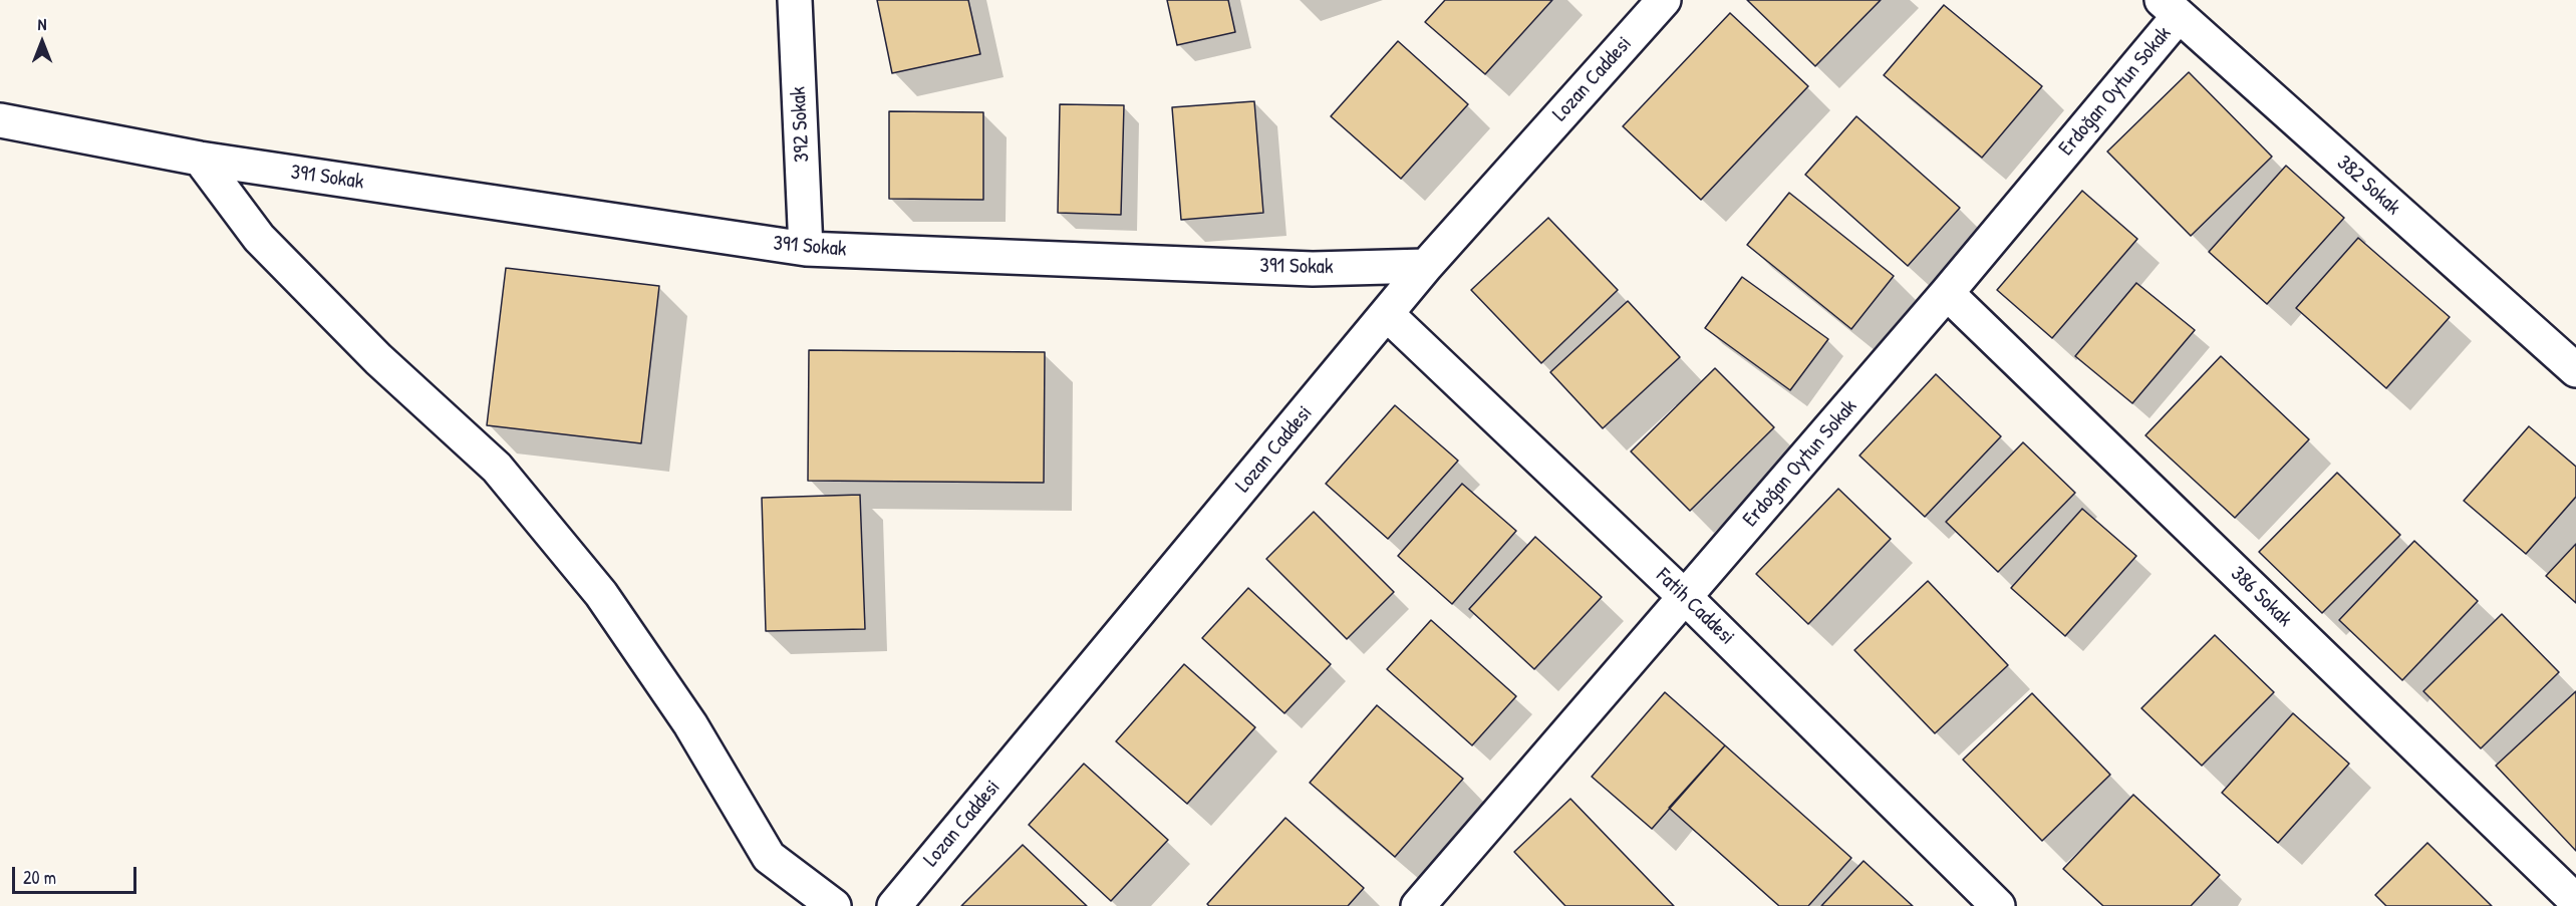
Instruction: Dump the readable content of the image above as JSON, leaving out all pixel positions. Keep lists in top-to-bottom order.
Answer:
{
  "streets": {
    "street": [
      "Lozan Caddesi",
      "Erdoğan Oytun Sokak",
      "392 Sokak",
      "391 Sokak",
      "382 Sokak",
      "386 Sokak",
      "Fatih Caddesi"
    ]
  },
  "crossings": [
    ["Lozan Caddesi", "391 Sokak"],
    ["Lozan Caddesi", "Fatih Caddesi"],
    ["Erdoğan Oytun Sokak", "382 Sokak"],
    ["Erdoğan Oytun Sokak", "386 Sokak"],
    ["Erdoğan Oytun Sokak", "Fatih Caddesi"],
    ["392 Sokak", "391 Sokak"]
  ],
  "scale_bar": "20 m",
  "north": "top"
}
